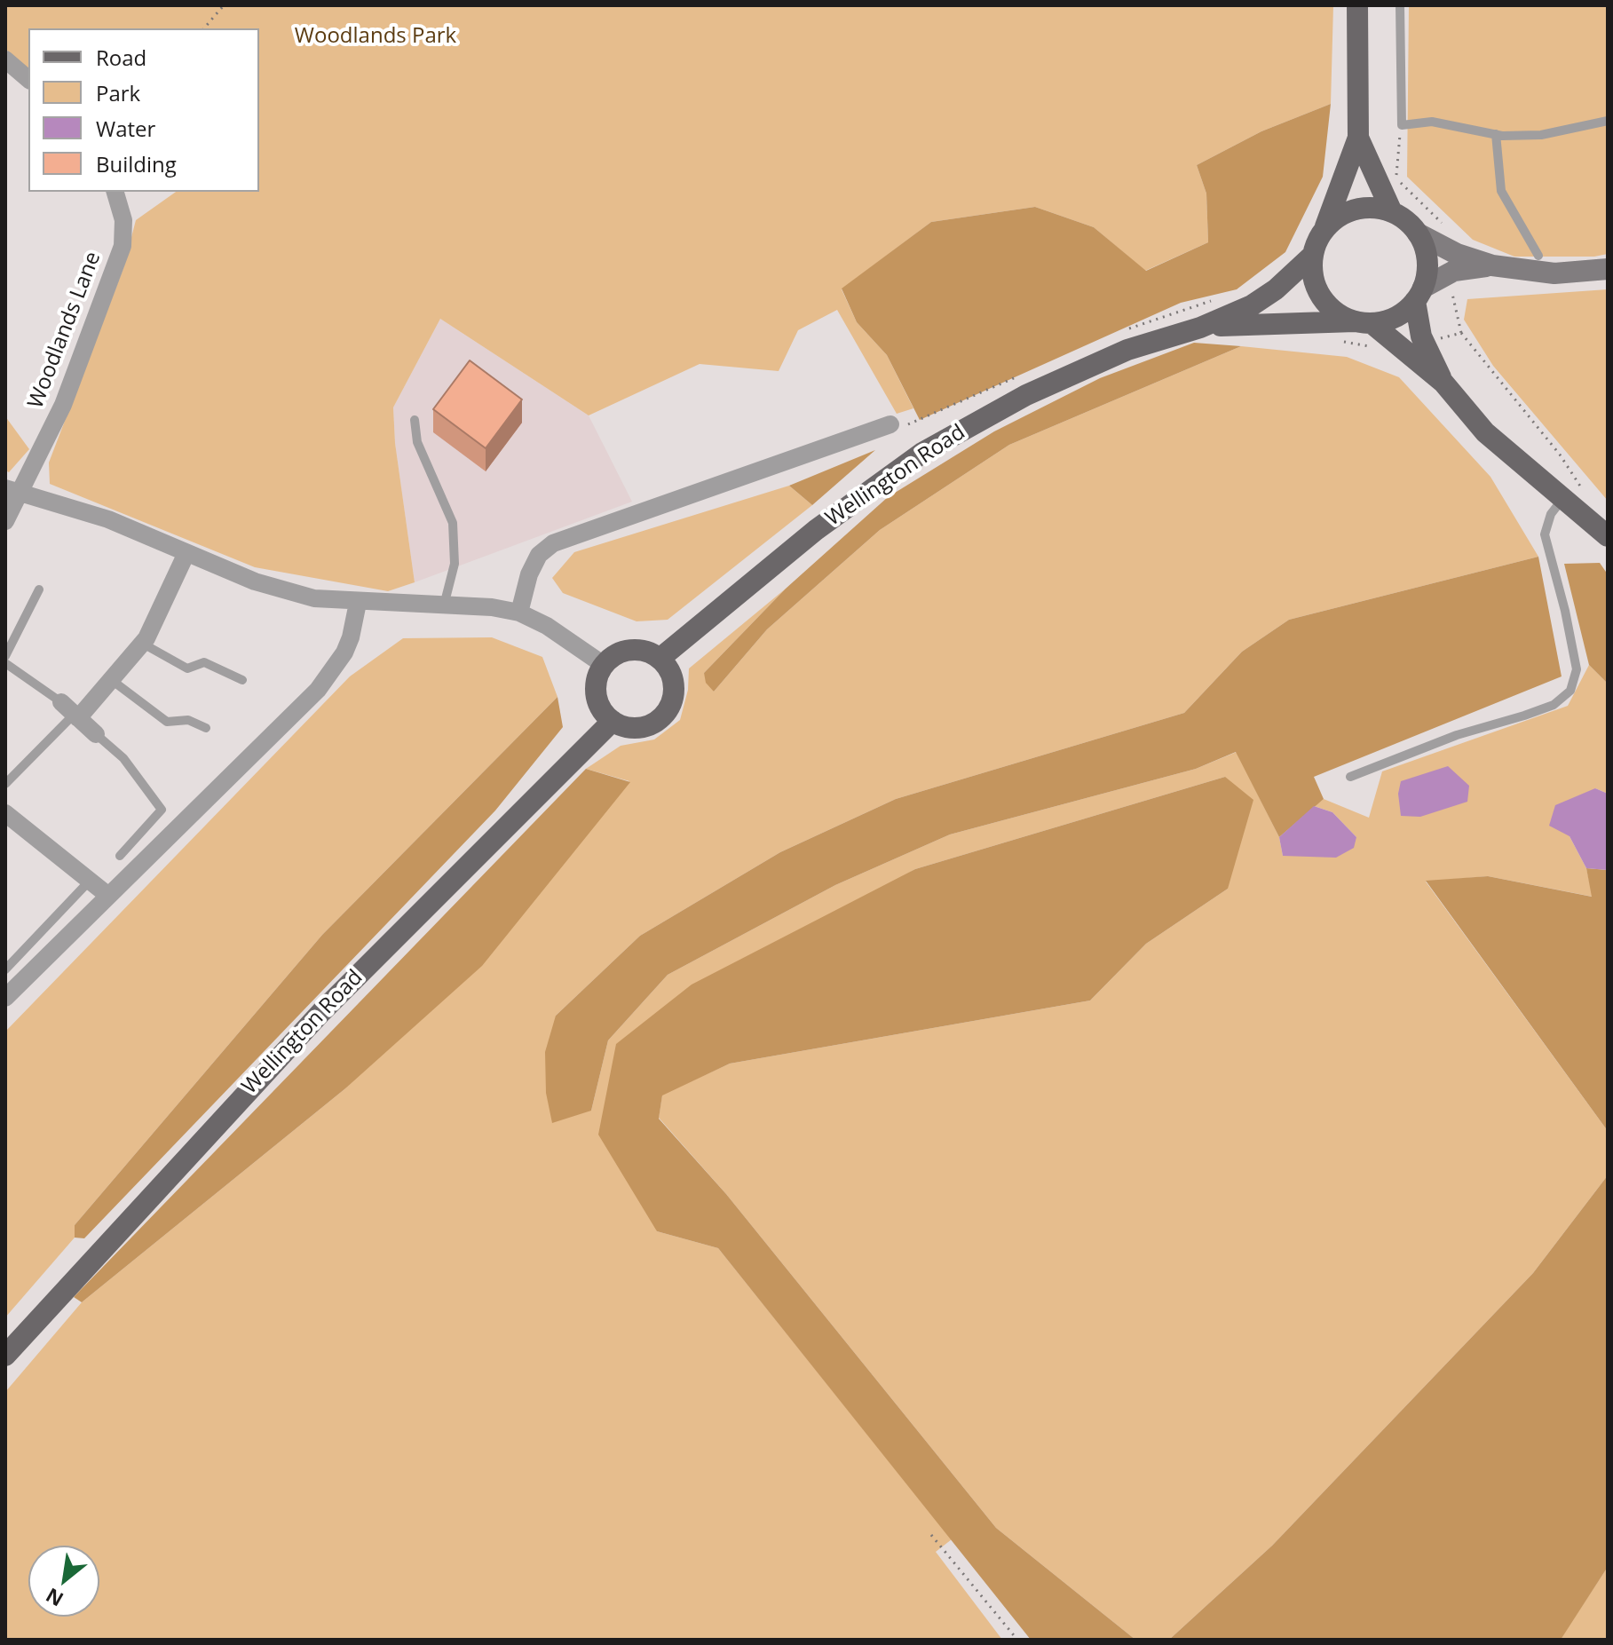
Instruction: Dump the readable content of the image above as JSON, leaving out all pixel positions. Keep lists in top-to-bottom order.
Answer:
{
  "streets": {
    "main road": ["Wellington Road"],
    "street": ["Woodlands Lane"]
  },
  "parks": ["Woodlands Park"],
  "legend": [
    "Road",
    "Park",
    "Water",
    "Building"
  ],
  "north": "bottom left"
}
